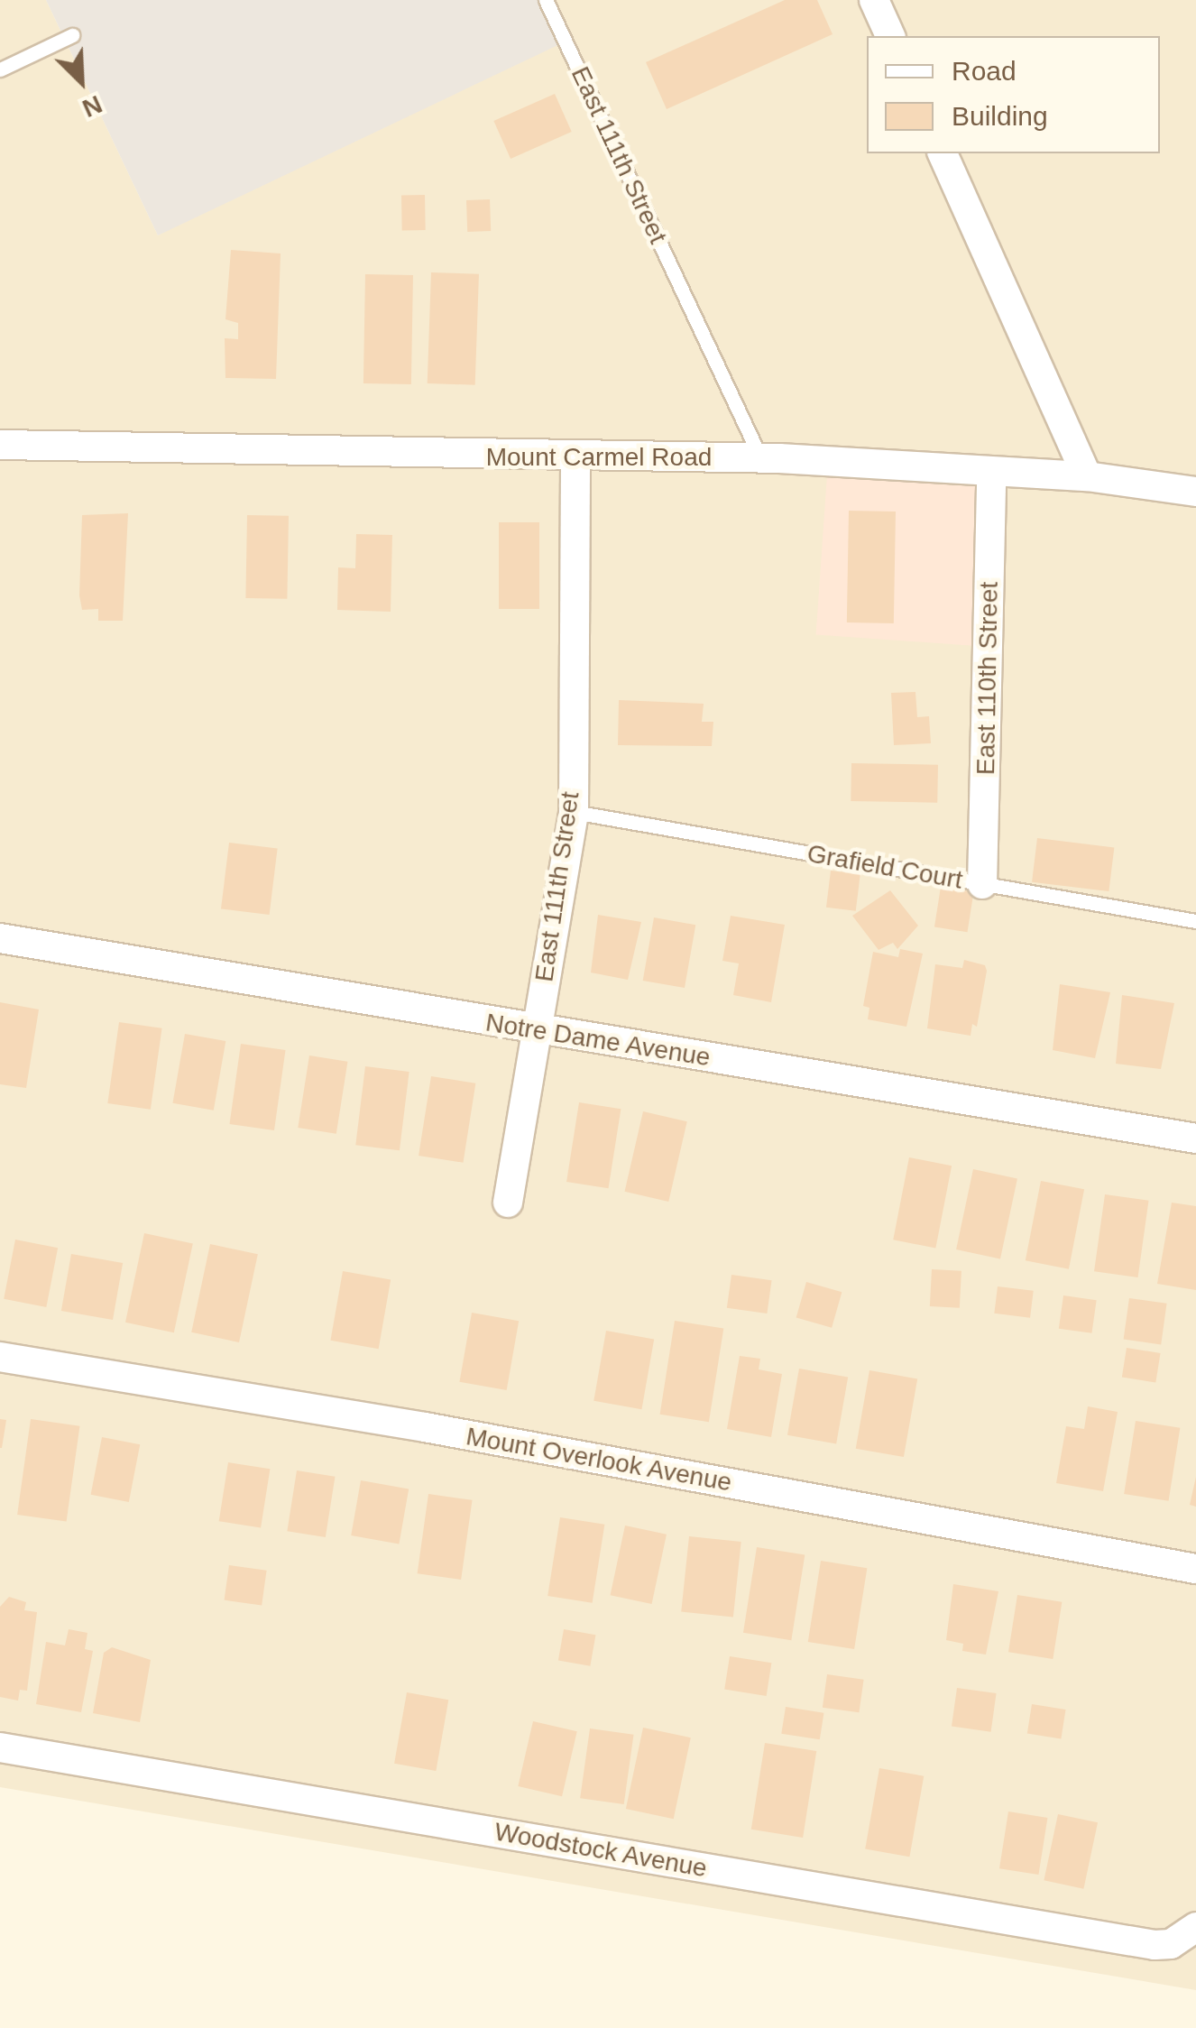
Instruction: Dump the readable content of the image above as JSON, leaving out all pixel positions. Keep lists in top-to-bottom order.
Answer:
{
  "streets": {
    "street": [
      "East 111th Street",
      "Mount Carmel Road",
      "East 110th Street",
      "Notre Dame Avenue",
      "Mount Overlook Avenue",
      "Woodstock Avenue"
    ],
    "lane": ["Grafield Court"]
  },
  "crossings": [
    ["East 111th Street", "Mount Carmel Road"],
    ["East 111th Street", "Grafield Court"],
    ["East 111th Street", "Notre Dame Avenue"],
    ["Mount Carmel Road", "East 110th Street"],
    ["East 110th Street", "Grafield Court"]
  ],
  "legend": ["Road", "Building"],
  "north": "bottom right"
}
